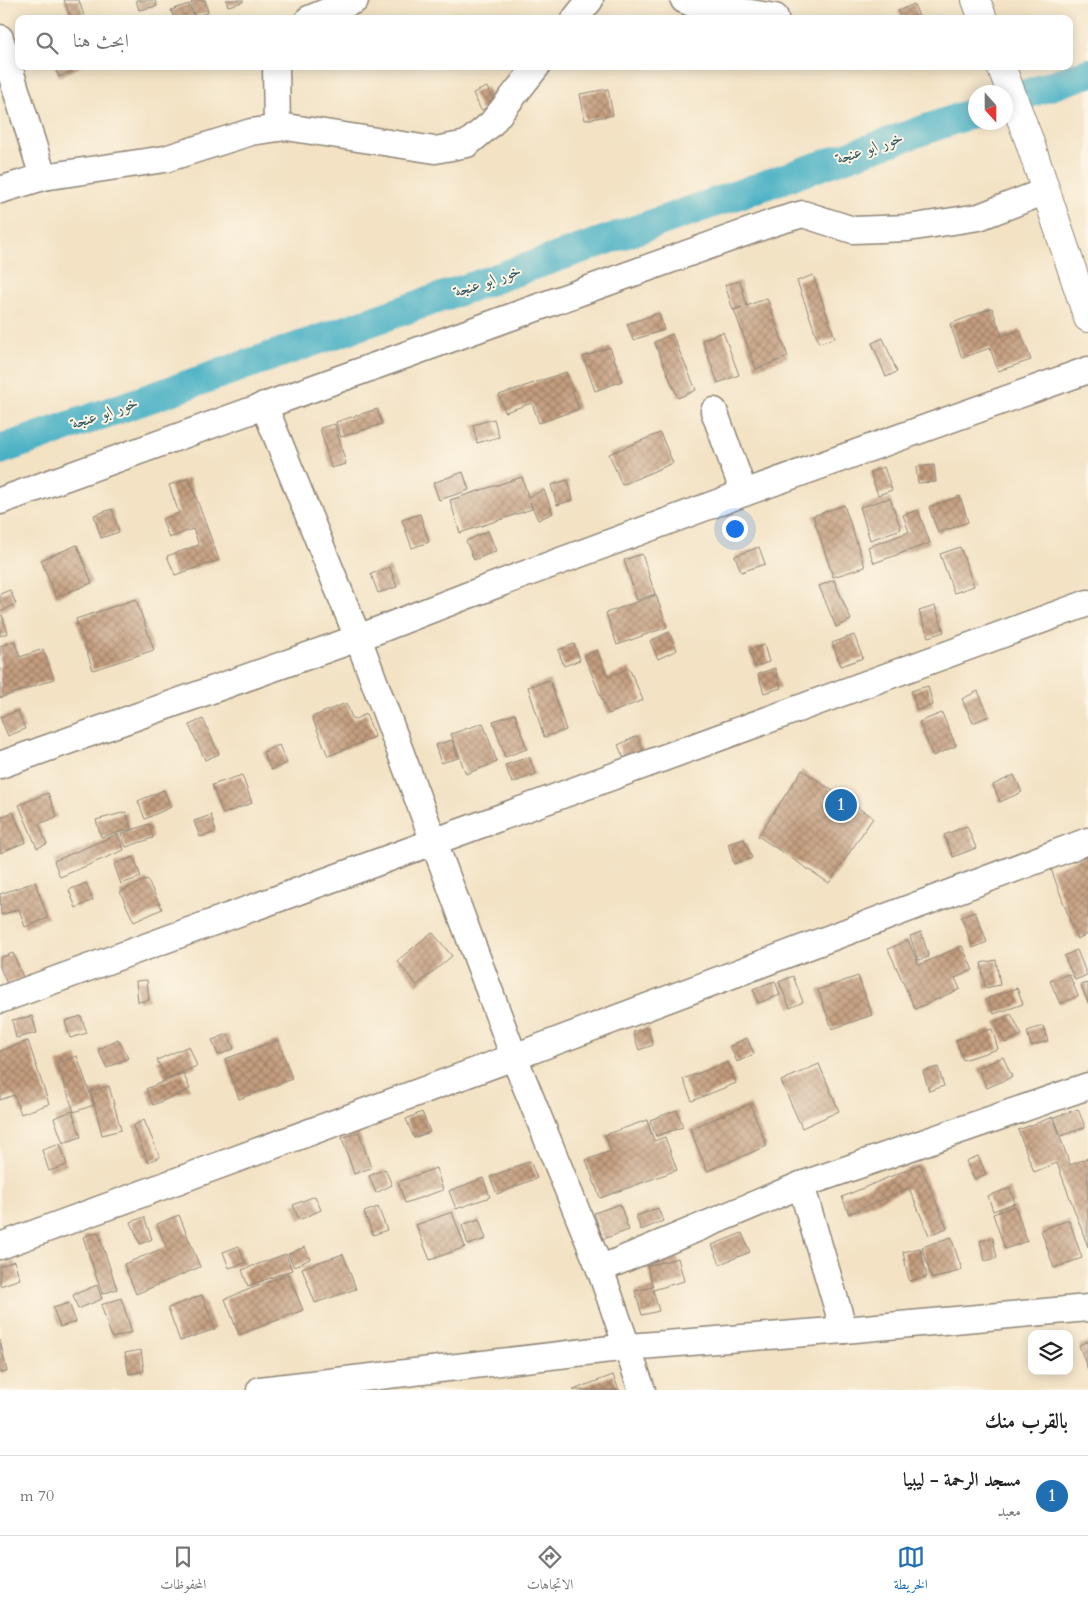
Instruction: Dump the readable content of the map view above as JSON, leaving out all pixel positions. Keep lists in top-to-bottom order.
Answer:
{
  "water": ["خور ابو عنجة"],
  "north": "bottom",
  "page": {
    "search": "ابحث هنا",
    "pins": "1",
    "heading": "بالقرب منك",
    "list": [
      {
        "mark": "1",
        "name": "مسجد الرحمة - ليبيا",
        "note": "معبد",
        "value": "70 m"
      }
    ],
    "nav": ["الخريطة", "الاتجاهات", "المحفوظات"]
  }
}
